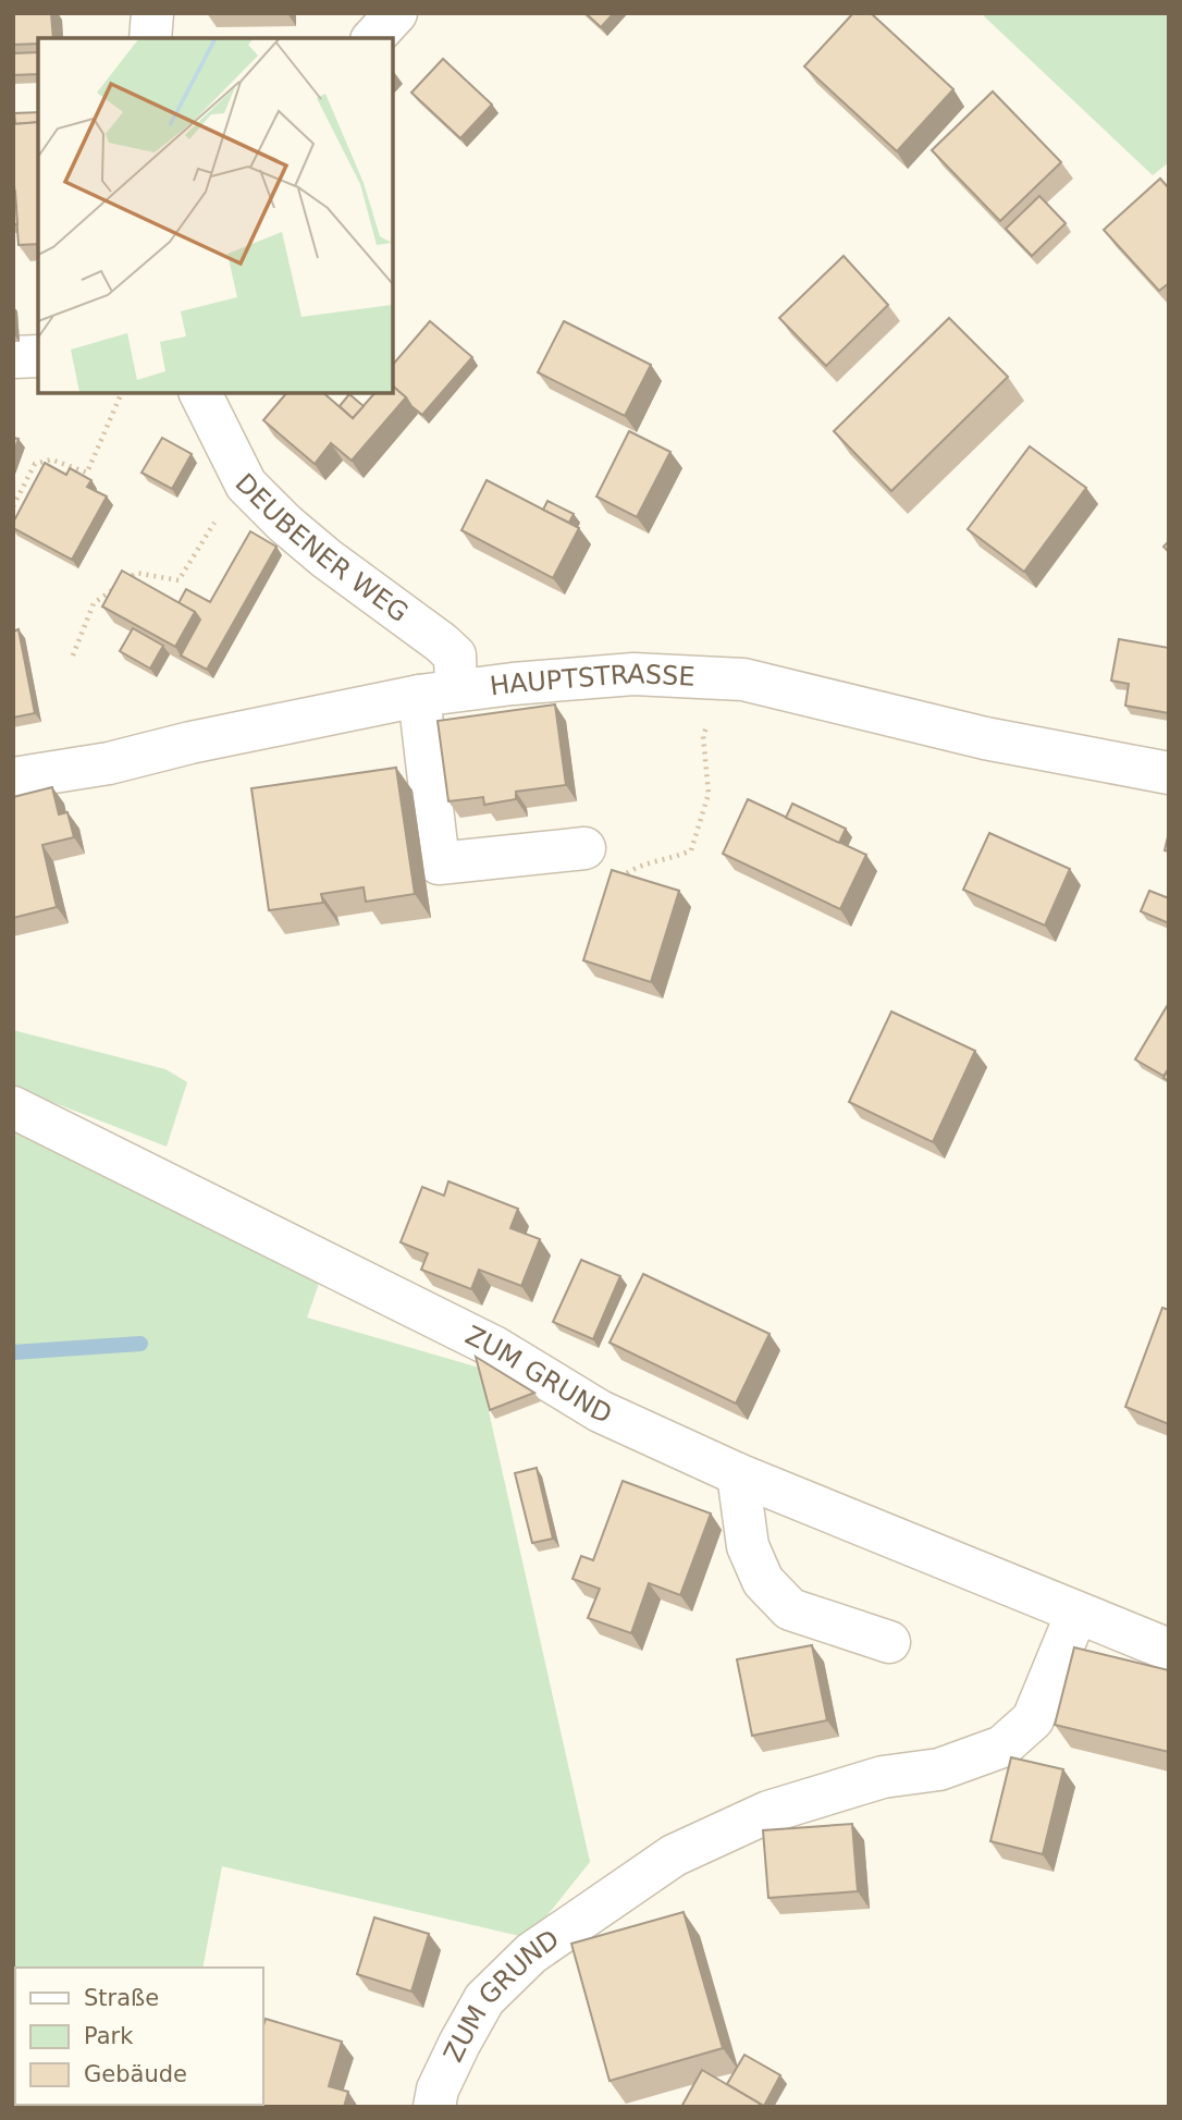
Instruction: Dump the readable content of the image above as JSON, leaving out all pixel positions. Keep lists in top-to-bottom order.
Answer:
{
  "streets": {
    "street": ["DEUBENER WEG", "HAUPTSTRASSE", "ZUM GRUND"]
  },
  "crossings": [
    ["DEUBENER WEG", "HAUPTSTRASSE"]
  ],
  "legend": ["Straße", "Park", "Gebäude"]
}
